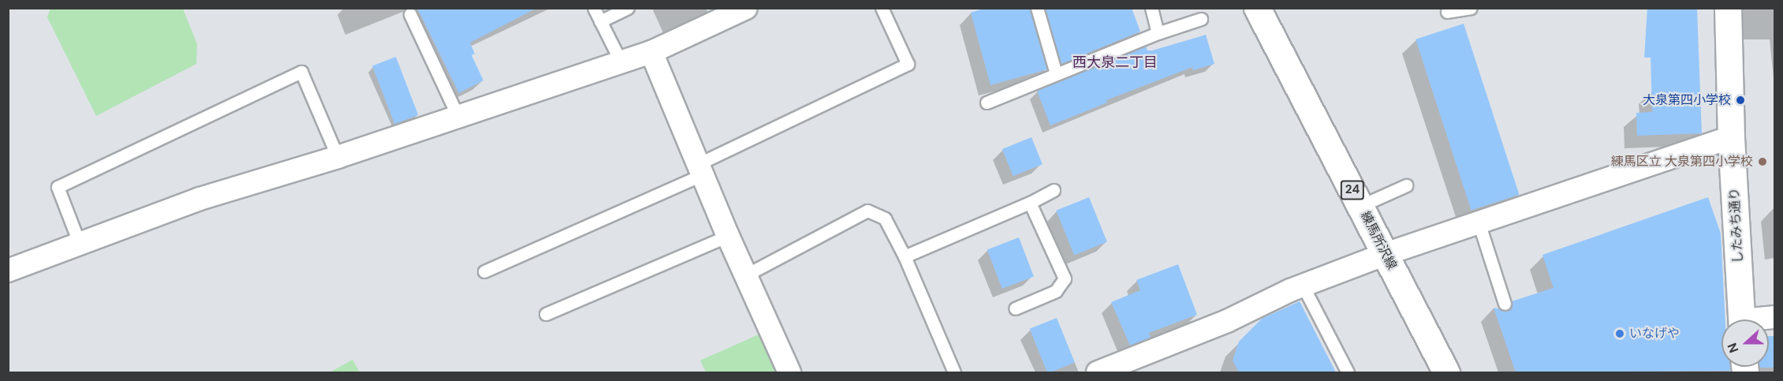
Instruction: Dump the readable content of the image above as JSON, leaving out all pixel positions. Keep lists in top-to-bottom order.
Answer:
{
  "streets": {
    "main road": ["24", "したみち通り", "練馬所沢線"]
  },
  "districts": ["西大泉二丁目"],
  "places": ["大泉第四小学校", "練馬区立 大泉第四小学校", "いなげや"],
  "north": "left"
}
